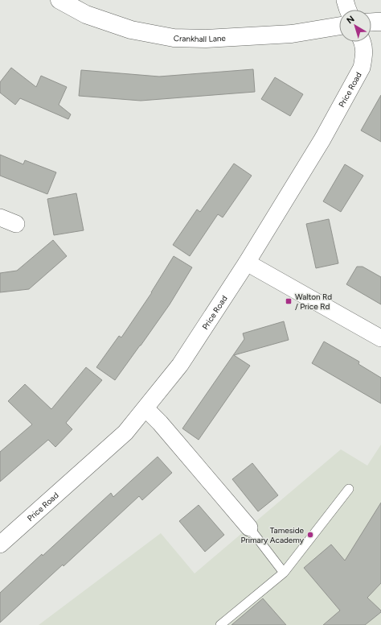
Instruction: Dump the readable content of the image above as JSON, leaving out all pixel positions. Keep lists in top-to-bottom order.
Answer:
{
  "streets": {
    "street": ["Crankhall Lane", "Price Road"]
  },
  "places": {
    "transit": ["Walton Rd / Price Rd"],
    "other": ["Tameside Primary Academy"]
  },
  "north": "top left"
}
